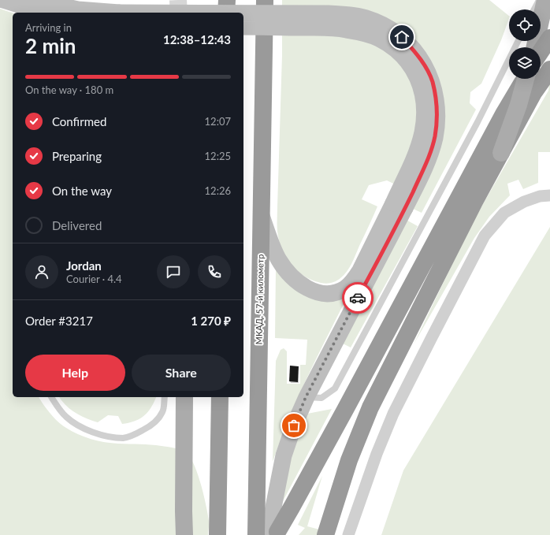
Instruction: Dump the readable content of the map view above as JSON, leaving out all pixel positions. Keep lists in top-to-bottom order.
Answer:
{
  "streets": {
    "highway": ["МКАД, 57-й километр"]
  },
  "page": {
    "heading": ["2 min", "Arriving in", "12:38–12:43"],
    "panel": [
      "Jordan",
      "Courier · 4.4",
      "Order #3217",
      "1 270 ₽"
    ],
    "bar": "On the way · 180 m",
    "list": [
      ["Confirmed", "12:07"],
      ["Preparing", "12:25"],
      ["On the way", "12:26"],
      "Delivered"
    ],
    "buttons": ["Help", "Share"]
  }
}
